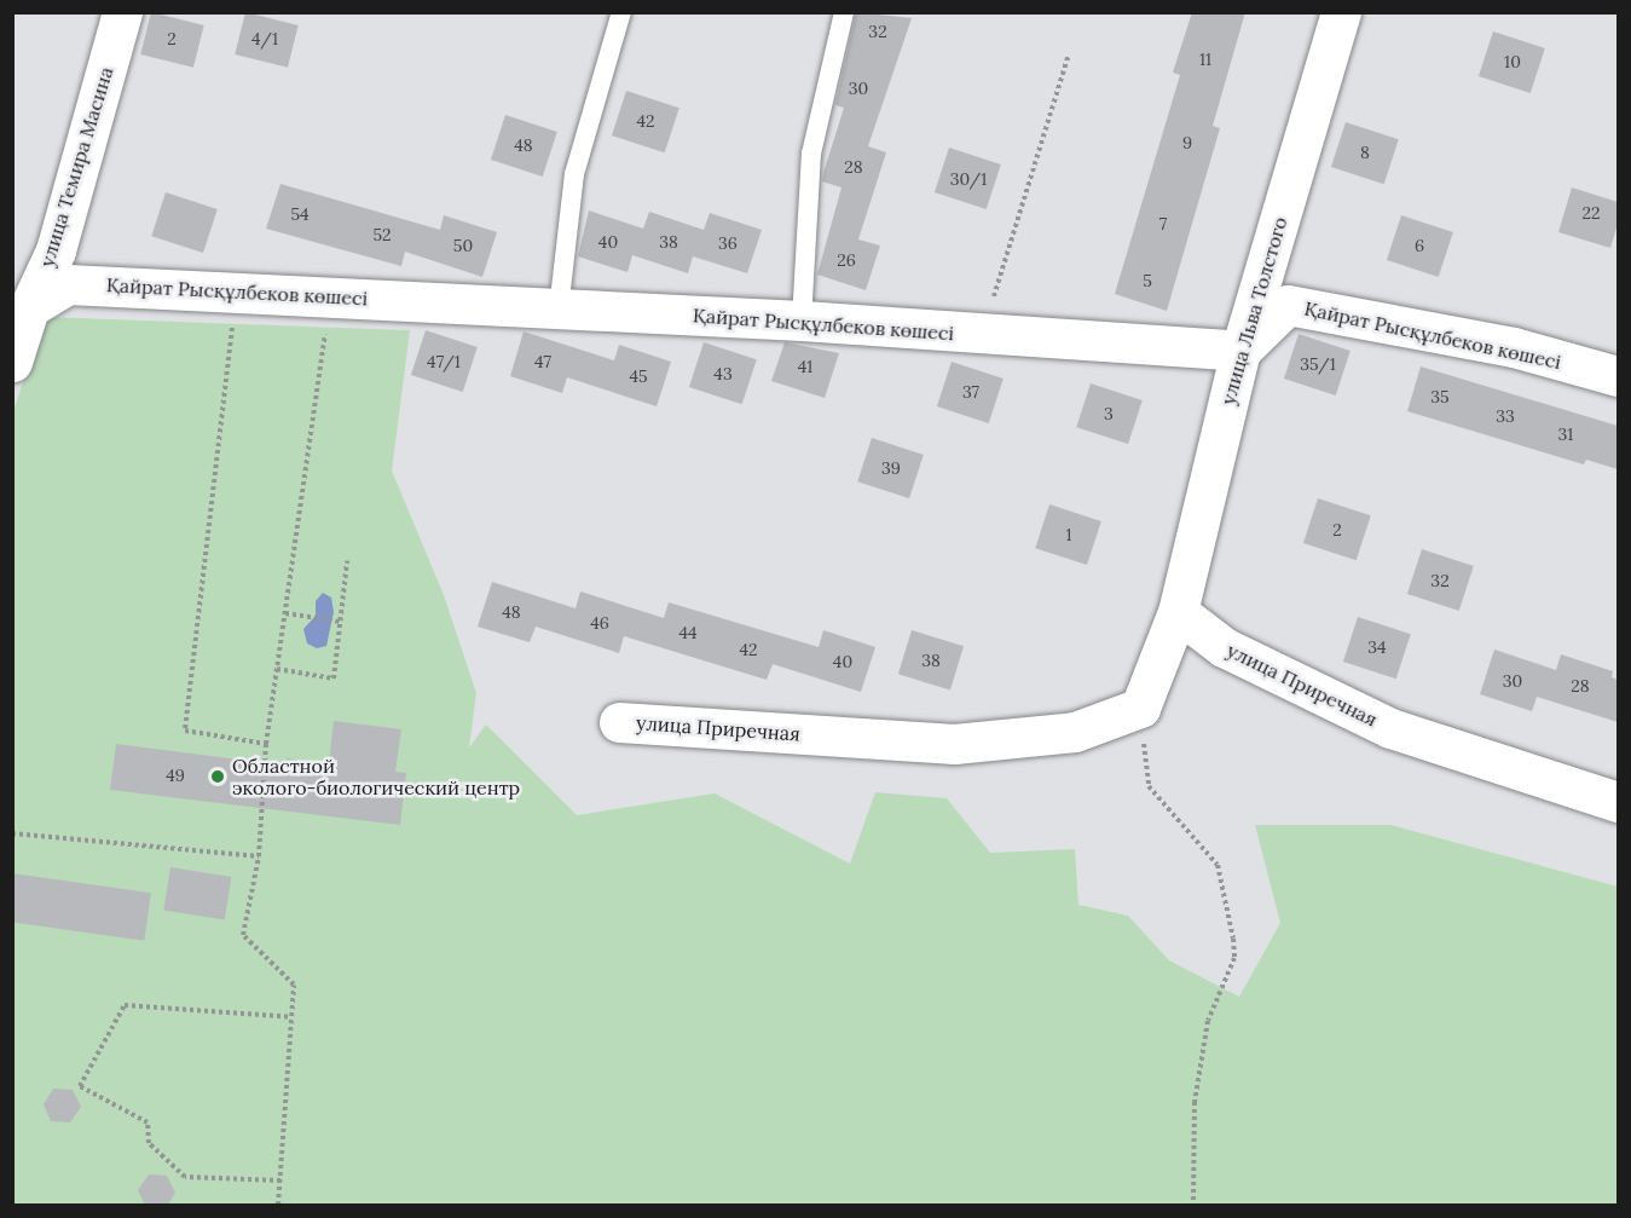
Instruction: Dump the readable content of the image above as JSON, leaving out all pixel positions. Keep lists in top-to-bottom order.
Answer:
{
  "streets": {
    "street": [
      "улица Темира Масина",
      "Қайрат Рысқұлбеков көшесі",
      "улица Льва Толстого",
      "улица Приречная"
    ]
  },
  "crossings": [
    ["улица Темира Масина", "Қайрат Рысқұлбеков көшесі"],
    ["Қайрат Рысқұлбеков көшесі", "улица Льва Толстого"],
    ["улица Льва Толстого", "улица Приречная"]
  ],
  "places": ["Областной эколого-биологический центр"],
  "house_numbers": [
    "32",
    "2",
    "4/1",
    "11",
    "10",
    "30",
    "42",
    "9",
    "48",
    "8",
    "28",
    "30/1",
    "22",
    "54",
    "7",
    "52",
    "40",
    "38",
    "36",
    "50",
    "6",
    "26",
    "5",
    "47/1",
    "47",
    "35/1",
    "41",
    "43",
    "45",
    "37",
    "35",
    "3",
    "33",
    "31",
    "39",
    "2",
    "1",
    "32",
    "48",
    "46",
    "44",
    "34",
    "42",
    "38",
    "40",
    "30",
    "28",
    "49"
  ]
}
